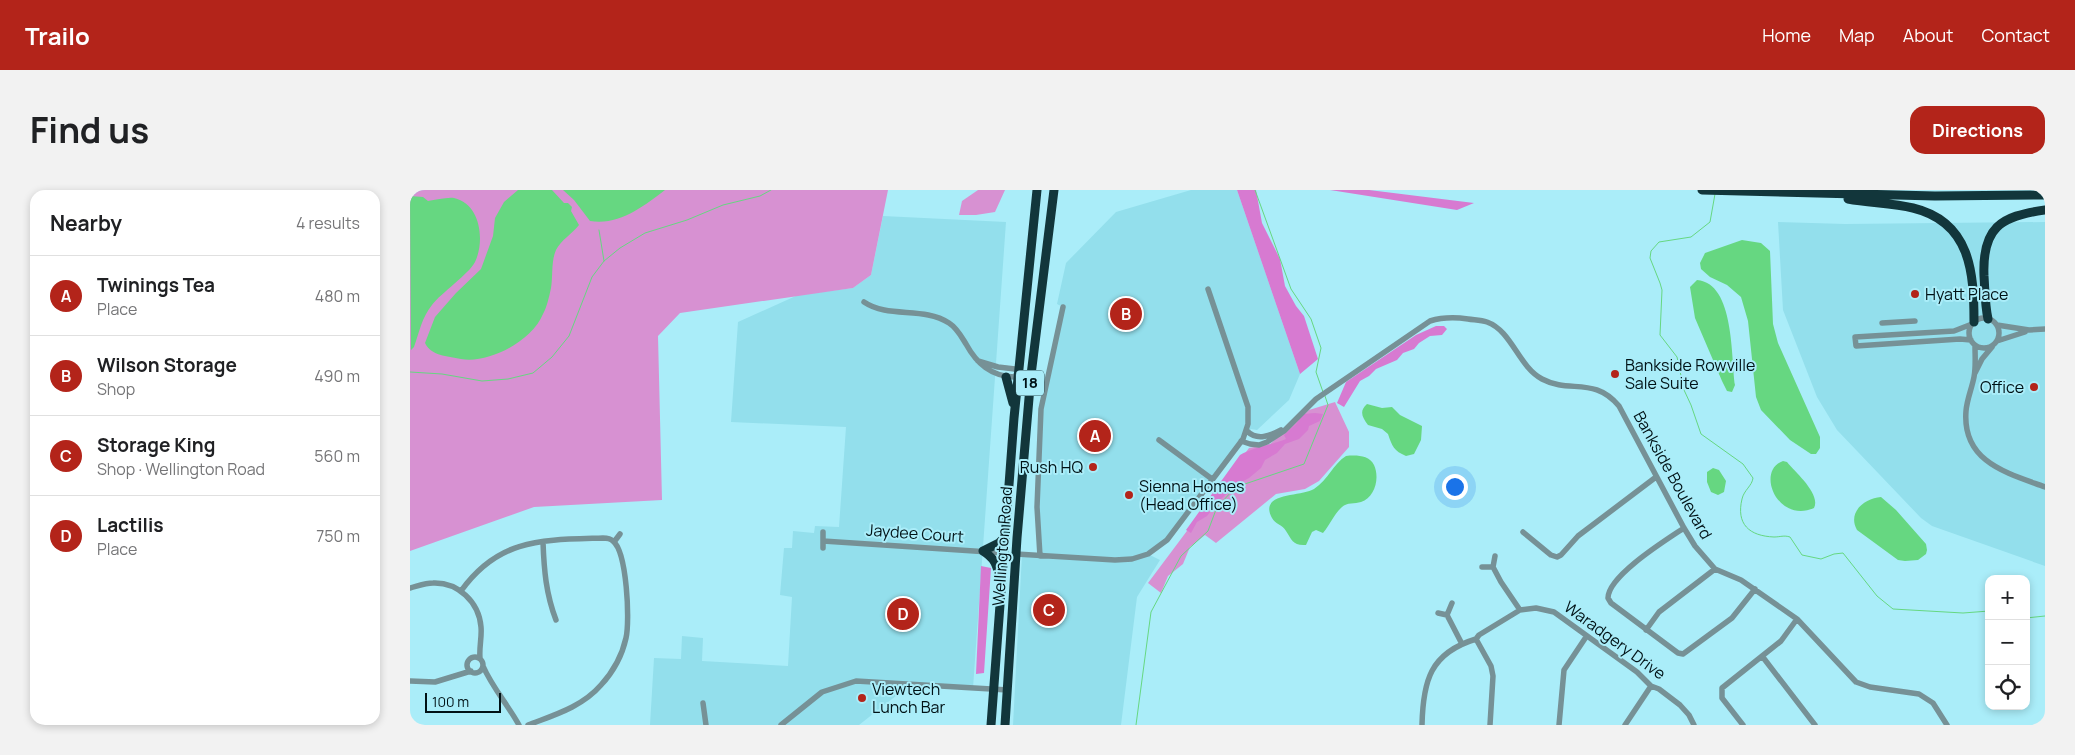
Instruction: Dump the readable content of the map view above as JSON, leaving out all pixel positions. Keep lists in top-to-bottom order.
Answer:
{
  "streets": {
    "highway": ["18", "Wellington Road"],
    "street": ["Bankside Boulevard", "Jaydee Court", "Waradgery Drive"]
  },
  "crossings": [
    ["Jaydee Court", "Wellington Road"]
  ],
  "places": [
    "Hyatt Place",
    "Bankside Rowville Sale Suite",
    "Office",
    "Rush HQ",
    "Sienna Homes (Head Office)",
    "Viewtech Lunch Bar"
  ],
  "scale_bar": "100 m",
  "page": {
    "header": "Trailo",
    "nav": [
      "Home",
      "Map",
      "About",
      "Contact"
    ],
    "title": "Find us",
    "buttons": "Directions",
    "heading": ["Nearby", "4 results"],
    "list": [
      {
        "mark": "A",
        "name": "Twinings Tea",
        "note": "Place",
        "value": "480 m"
      },
      {
        "mark": "B",
        "name": "Wilson Storage",
        "note": "Shop",
        "value": "490 m"
      },
      {
        "mark": "C",
        "name": "Storage King",
        "note": "Shop · Wellington Road",
        "value": "560 m"
      },
      {
        "mark": "D",
        "name": "Lactilis",
        "note": "Place",
        "value": "750 m"
      }
    ],
    "pins": [
      "B",
      "A",
      "C",
      "D"
    ],
    "map_buttons": ["+", "−"],
    "scale": "100 m"
  }
}
